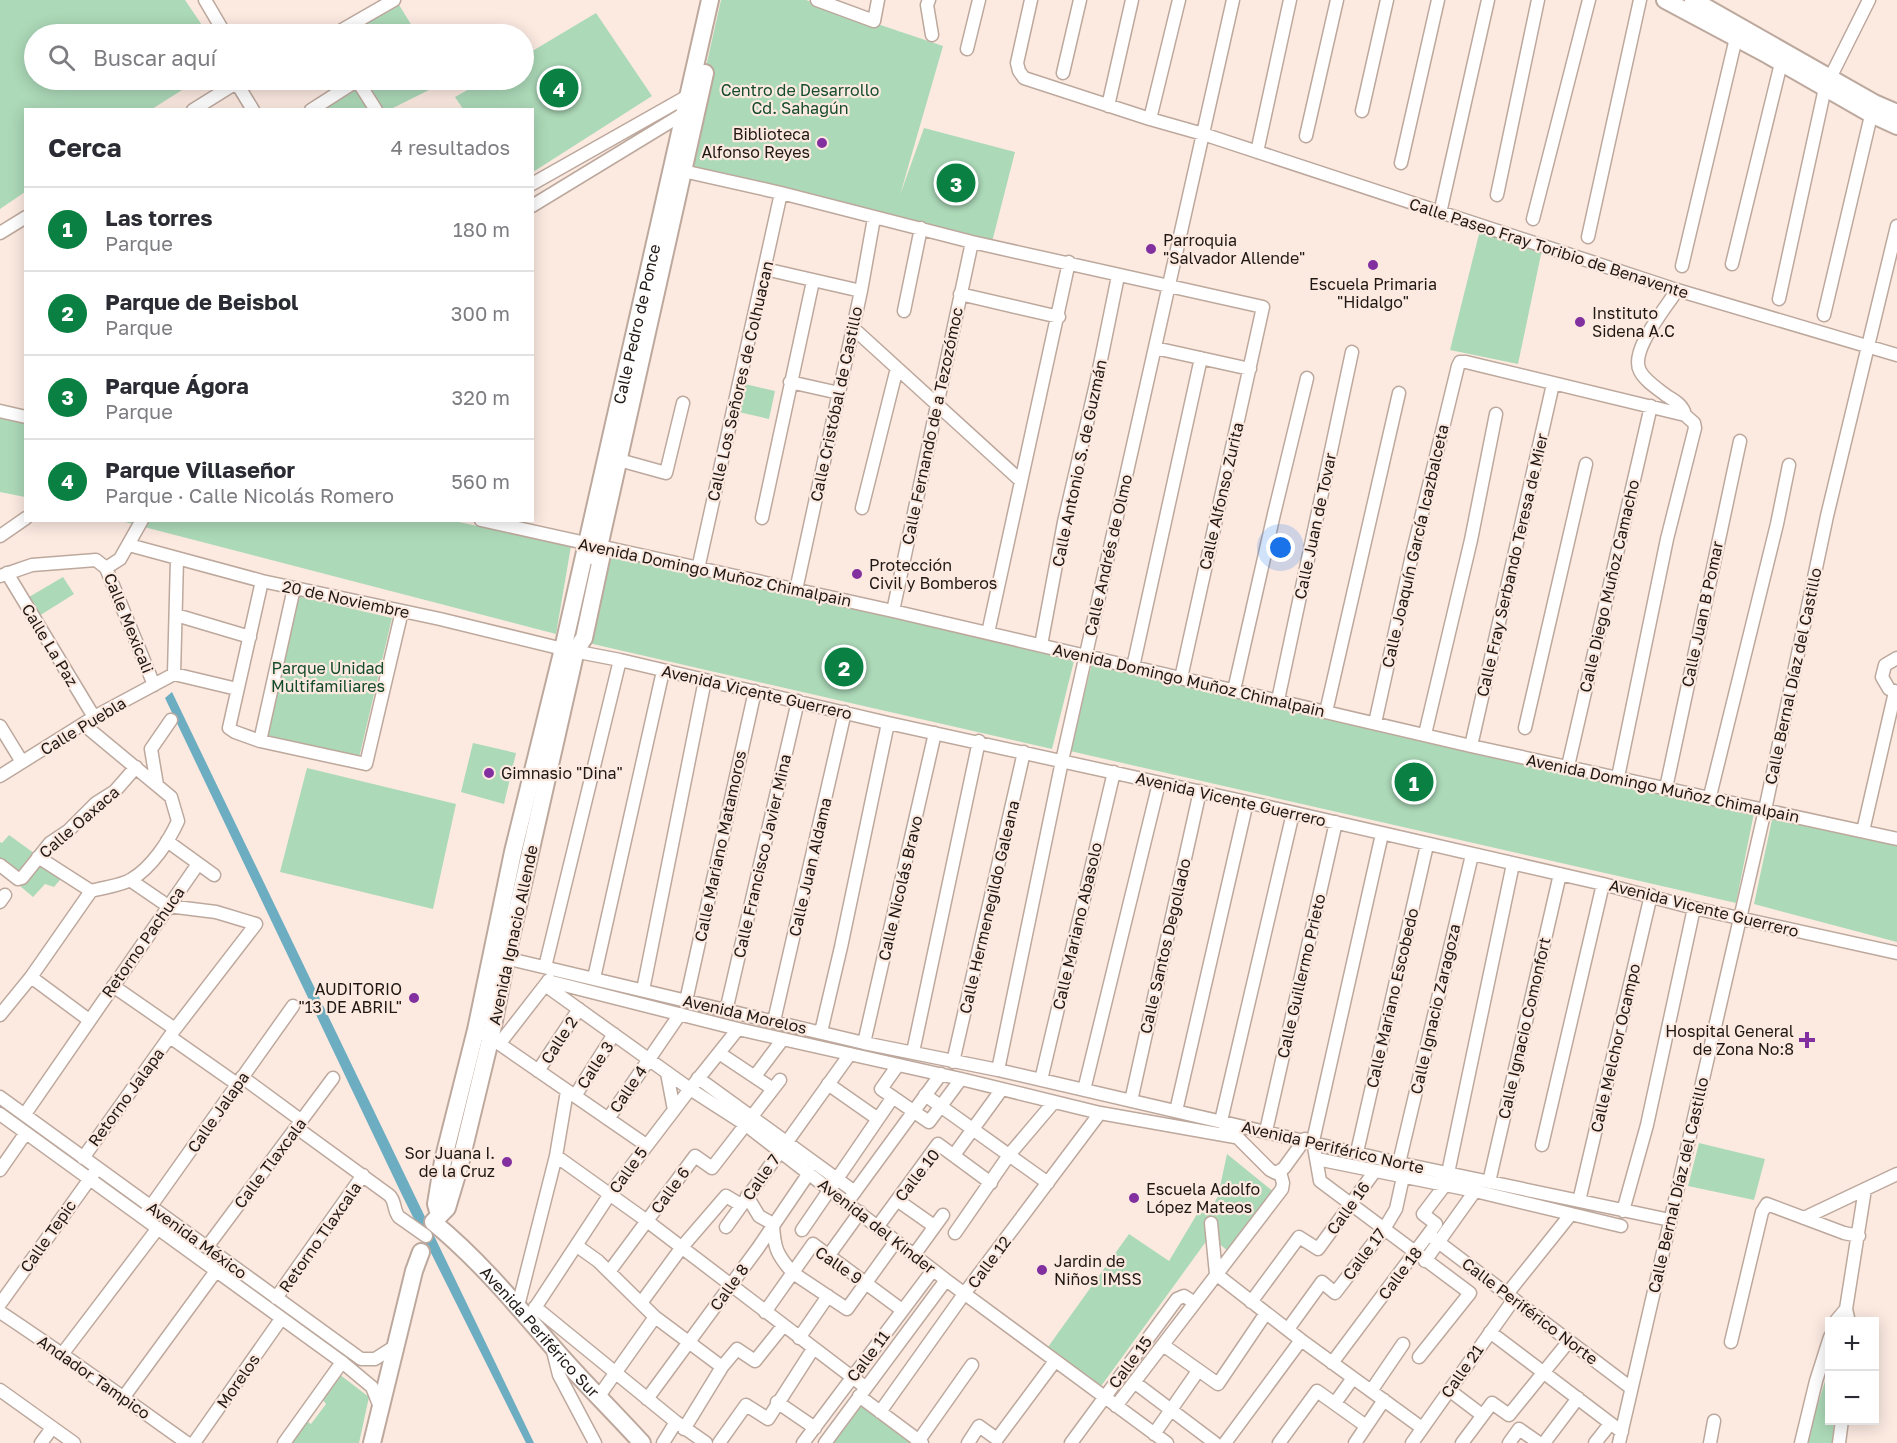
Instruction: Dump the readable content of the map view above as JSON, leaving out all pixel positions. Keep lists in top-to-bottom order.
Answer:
{
  "streets": {
    "street": [
      "Calle Paseo Fray Toribio de Benavente",
      "Calle Pedro de Ponce",
      "Calle Los Señores de Colhuacan",
      "Calle Cristóbal de Castillo",
      "Calle Fernando de a Tezozómoc",
      "Calle Antonio S. de Guzmán",
      "Calle Alfonso Zurita",
      "Calle Juan de Tovar",
      "Calle Joaquín García Icazbalceta",
      "Calle Andrés de Olmo",
      "Calle Fray Serbando Teresa de Mier",
      "Avenida Domingo Muñoz Chimalpain",
      "Calle Diego Muñoz Camacho",
      "20 de Noviembre",
      "Calle Juan B Pomar",
      "Calle Mexicali",
      "Calle La Paz",
      "Calle Bernal Díaz del Castillo",
      "Avenida Vicente Guerrero",
      "Calle Puebla",
      "Calle Oaxaca",
      "Calle Mariano Matamoros",
      "Calle Francisco Javier Mina",
      "Calle Juan Aldama",
      "Calle Nicolás Bravo",
      "Calle Hermenegildo Galeana",
      "Calle Mariano Abasolo",
      "Avenida Ignacio Allende",
      "Retorno Pachuca",
      "Calle Santos Degollado",
      "Calle Guillermo Prieto",
      "Calle Mariano Escobedo",
      "Calle Ignacio Zaragoza",
      "Avenida Morelos",
      "Calle Ignacio Comonfort",
      "Calle 2",
      "Calle Melchor Ocampo",
      "Calle 3",
      "Calle 4",
      "Retorno Jalapa",
      "Calle Jalapa",
      "Avenida Periférico Norte",
      "Calle Tlaxcala",
      "Calle 5",
      "Calle 10",
      "Calle 7",
      "Calle 6",
      "Calle 16",
      "Avenida del Kinder",
      "Calle Tepic",
      "Retorno Tlaxcala",
      "Avenida México",
      "Calle 17",
      "Calle 12",
      "Calle 9",
      "Calle 18",
      "Calle 8",
      "Calle Periférico Norte",
      "Avenida Periférico Sur",
      "Calle 11",
      "Calle 15",
      "Calle 21",
      "Andador Tampico",
      "Morelos"
    ]
  },
  "crossings": [
    ["Calle Paseo Fray Toribio de Benavente", "Calle Andrés de Olmo"],
    ["Calle Paseo Fray Toribio de Benavente", "Calle Bernal Díaz del Castillo"],
    ["Calle Pedro de Ponce", "Avenida Domingo Muñoz Chimalpain"],
    ["Calle Pedro de Ponce", "20 de Noviembre"],
    ["Calle Pedro de Ponce", "Avenida Vicente Guerrero"],
    ["Calle Pedro de Ponce", "Avenida Ignacio Allende"],
    ["Calle Los Señores de Colhuacan", "Avenida Domingo Muñoz Chimalpain"],
    ["Calle Cristóbal de Castillo", "Avenida Domingo Muñoz Chimalpain"],
    ["Calle Fernando de a Tezozómoc", "Avenida Domingo Muñoz Chimalpain"],
    ["Calle Antonio S. de Guzmán", "Avenida Domingo Muñoz Chimalpain"],
    ["Calle Alfonso Zurita", "Calle Andrés de Olmo"],
    ["Calle Alfonso Zurita", "Avenida Domingo Muñoz Chimalpain"],
    ["Calle Juan de Tovar", "Avenida Domingo Muñoz Chimalpain"],
    ["Calle Joaquín García Icazbalceta", "Calle Fray Serbando Teresa de Mier"],
    ["Calle Joaquín García Icazbalceta", "Avenida Domingo Muñoz Chimalpain"],
    ["Calle Andrés de Olmo", "Avenida Domingo Muñoz Chimalpain"],
    ["Calle Andrés de Olmo", "Avenida Vicente Guerrero"],
    ["Calle Fray Serbando Teresa de Mier", "Avenida Domingo Muñoz Chimalpain"],
    ["Avenida Domingo Muñoz Chimalpain", "Calle Diego Muñoz Camacho"],
    ["Avenida Domingo Muñoz Chimalpain", "Calle Juan B Pomar"],
    ["Avenida Domingo Muñoz Chimalpain", "Calle Bernal Díaz del Castillo"],
    ["20 de Noviembre", "Avenida Vicente Guerrero"],
    ["20 de Noviembre", "Avenida Ignacio Allende"],
    ["Calle Mexicali", "Calle Puebla"],
    ["Calle La Paz", "Calle Puebla"],
    ["Calle Bernal Díaz del Castillo", "Avenida Vicente Guerrero"],
    ["Calle Bernal Díaz del Castillo", "Avenida Periférico Norte"],
    ["Calle Bernal Díaz del Castillo", "Calle Periférico Norte"],
    ["Avenida Vicente Guerrero", "Calle Mariano Matamoros"],
    ["Avenida Vicente Guerrero", "Calle Francisco Javier Mina"],
    ["Avenida Vicente Guerrero", "Calle Juan Aldama"],
    ["Avenida Vicente Guerrero", "Calle Nicolás Bravo"],
    ["Avenida Vicente Guerrero", "Calle Hermenegildo Galeana"],
    ["Avenida Vicente Guerrero", "Calle Mariano Abasolo"],
    ["Avenida Vicente Guerrero", "Avenida Ignacio Allende"],
    ["Avenida Vicente Guerrero", "Calle Santos Degollado"],
    ["Avenida Vicente Guerrero", "Calle Guillermo Prieto"],
    ["Avenida Vicente Guerrero", "Calle Mariano Escobedo"],
    ["Avenida Vicente Guerrero", "Calle Ignacio Zaragoza"],
    ["Avenida Vicente Guerrero", "Calle Ignacio Comonfort"],
    ["Avenida Vicente Guerrero", "Calle Melchor Ocampo"],
    ["Calle Mariano Matamoros", "Avenida Morelos"],
    ["Calle Francisco Javier Mina", "Avenida Morelos"],
    ["Calle Juan Aldama", "Avenida Morelos"],
    ["Calle Nicolás Bravo", "Avenida Morelos"],
    ["Calle Hermenegildo Galeana", "Avenida Morelos"],
    ["Calle Mariano Abasolo", "Avenida Periférico Norte"],
    ["Avenida Ignacio Allende", "Avenida Morelos"],
    ["Avenida Ignacio Allende", "Retorno Jalapa"],
    ["Avenida Ignacio Allende", "Avenida México"],
    ["Avenida Ignacio Allende", "Avenida Periférico Sur"],
    ["Retorno Pachuca", "Retorno Jalapa"],
    ["Retorno Pachuca", "Avenida México"],
    ["Calle Santos Degollado", "Avenida Periférico Norte"],
    ["Calle Guillermo Prieto", "Avenida Periférico Norte"],
    ["Calle Mariano Escobedo", "Avenida Periférico Norte"],
    ["Calle Ignacio Zaragoza", "Avenida Periférico Norte"],
    ["Avenida Morelos", "Avenida Periférico Norte"],
    ["Avenida Morelos", "Calle 5"],
    ["Avenida Morelos", "Calle 10"],
    ["Avenida Morelos", "Calle 7"],
    ["Avenida Morelos", "Avenida del Kinder"],
    ["Calle Ignacio Comonfort", "Avenida Periférico Norte"],
    ["Calle 2", "Avenida del Kinder"],
    ["Calle Melchor Ocampo", "Avenida Periférico Norte"],
    ["Calle 3", "Avenida del Kinder"],
    ["Calle 4", "Avenida del Kinder"],
    ["Retorno Jalapa", "Calle Jalapa"],
    ["Retorno Jalapa", "Calle Tlaxcala"],
    ["Retorno Jalapa", "Retorno Tlaxcala"],
    ["Retorno Jalapa", "Avenida México"],
    ["Retorno Jalapa", "Avenida Periférico Sur"],
    ["Calle Jalapa", "Avenida México"],
    ["Avenida Periférico Norte", "Calle 18"],
    ["Calle Tlaxcala", "Avenida México"],
    ["Calle 5", "Avenida del Kinder"],
    ["Calle 5", "Avenida Periférico Sur"],
    ["Calle 10", "Avenida del Kinder"],
    ["Calle 7", "Avenida del Kinder"],
    ["Calle 6", "Avenida del Kinder"],
    ["Avenida del Kinder", "Calle 12"],
    ["Avenida del Kinder", "Calle 8"],
    ["Avenida del Kinder", "Calle 11"],
    ["Avenida del Kinder", "Calle 15"],
    ["Calle Tepic", "Avenida México"],
    ["Retorno Tlaxcala", "Avenida México"],
    ["Avenida México", "Morelos"],
    ["Calle 9", "Calle 11"],
    ["Calle 18", "Calle Periférico Norte"],
    ["Calle Periférico Norte", "Calle 21"]
  ],
  "parks": ["Centro de Desarrollo Cd. Sahagún", "Parque Unidad Multifamiliares"],
  "places": {
    "other": [
      "Biblioteca Alfonso Reyes",
      "Parroquia \"Salvador Allende\"",
      "Escuela Primaria \"Hidalgo\"",
      "Instituto Sidena A.C",
      "Protección Civil y Bomberos",
      "Gimnasio \"Dina\"",
      "AUDITORIO \"13 DE ABRIL\"",
      "Sor Juana I. de la Cruz",
      "Escuela Adolfo López Mateos",
      "Jardin de Niños IMSS"
    ],
    "health": ["Hospital General de Zona No:8"]
  },
  "page": {
    "search": "Buscar aquí",
    "pins": [
      "4",
      "3",
      "2",
      "1"
    ],
    "heading": ["Cerca", "4 resultados"],
    "list": [
      {
        "mark": "1",
        "name": "Las torres",
        "note": "Parque",
        "value": "180 m"
      },
      {
        "mark": "2",
        "name": "Parque de Beisbol",
        "note": "Parque",
        "value": "300 m"
      },
      {
        "mark": "3",
        "name": "Parque Ágora",
        "note": "Parque",
        "value": "320 m"
      },
      {
        "mark": "4",
        "name": "Parque Villaseñor",
        "note": "Parque · Calle Nicolás Romero",
        "value": "560 m"
      }
    ],
    "map_buttons": ["+", "−"]
  }
}
